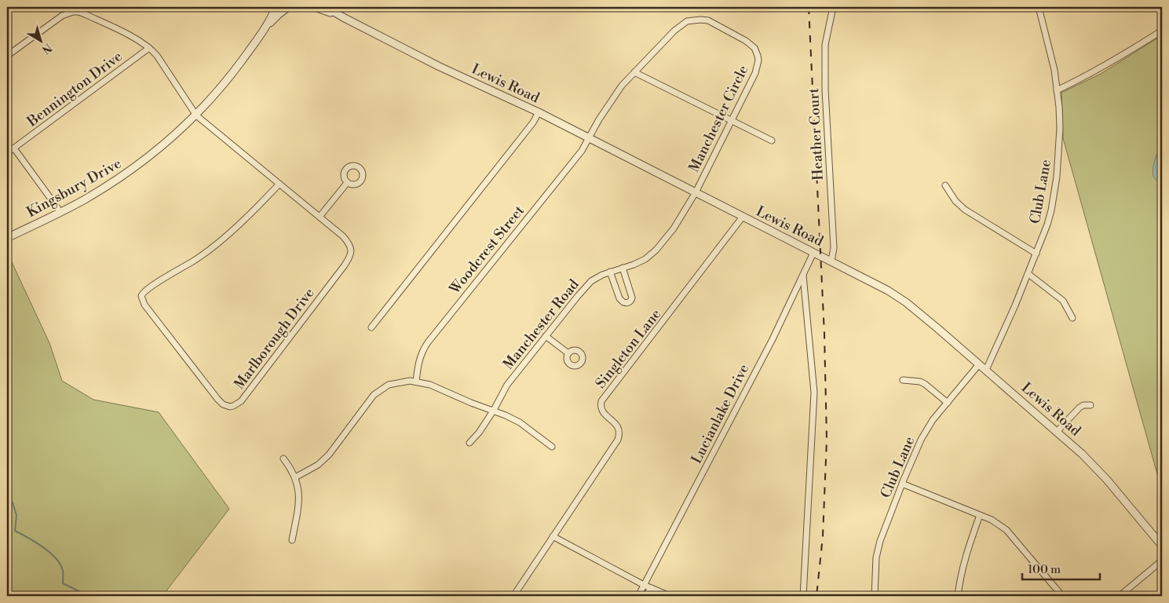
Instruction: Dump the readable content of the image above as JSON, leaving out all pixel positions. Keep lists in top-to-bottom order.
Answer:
{
  "streets": {
    "street": [
      "Lewis Road",
      "Bennington Drive",
      "Manchester Circle",
      "Heather Court",
      "Kingsbury Drive",
      "Club Lane",
      "Woodcrest Street",
      "Manchester Road",
      "Marlborough Drive",
      "Singleton Lane",
      "Lucianlake Drive"
    ]
  },
  "crossings": [
    ["Lewis Road", "Manchester Circle"],
    ["Lewis Road", "Heather Court"],
    ["Lewis Road", "Club Lane"],
    ["Lewis Road", "Woodcrest Street"],
    ["Lewis Road", "Manchester Road"],
    ["Lewis Road", "Singleton Lane"],
    ["Lewis Road", "Lucianlake Drive"],
    ["Bennington Drive", "Marlborough Drive"],
    ["Manchester Circle", "Woodcrest Street"],
    ["Manchester Circle", "Manchester Road"],
    ["Kingsbury Drive", "Marlborough Drive"]
  ],
  "scale_bar": "100 m",
  "north": "bottom right"
}
